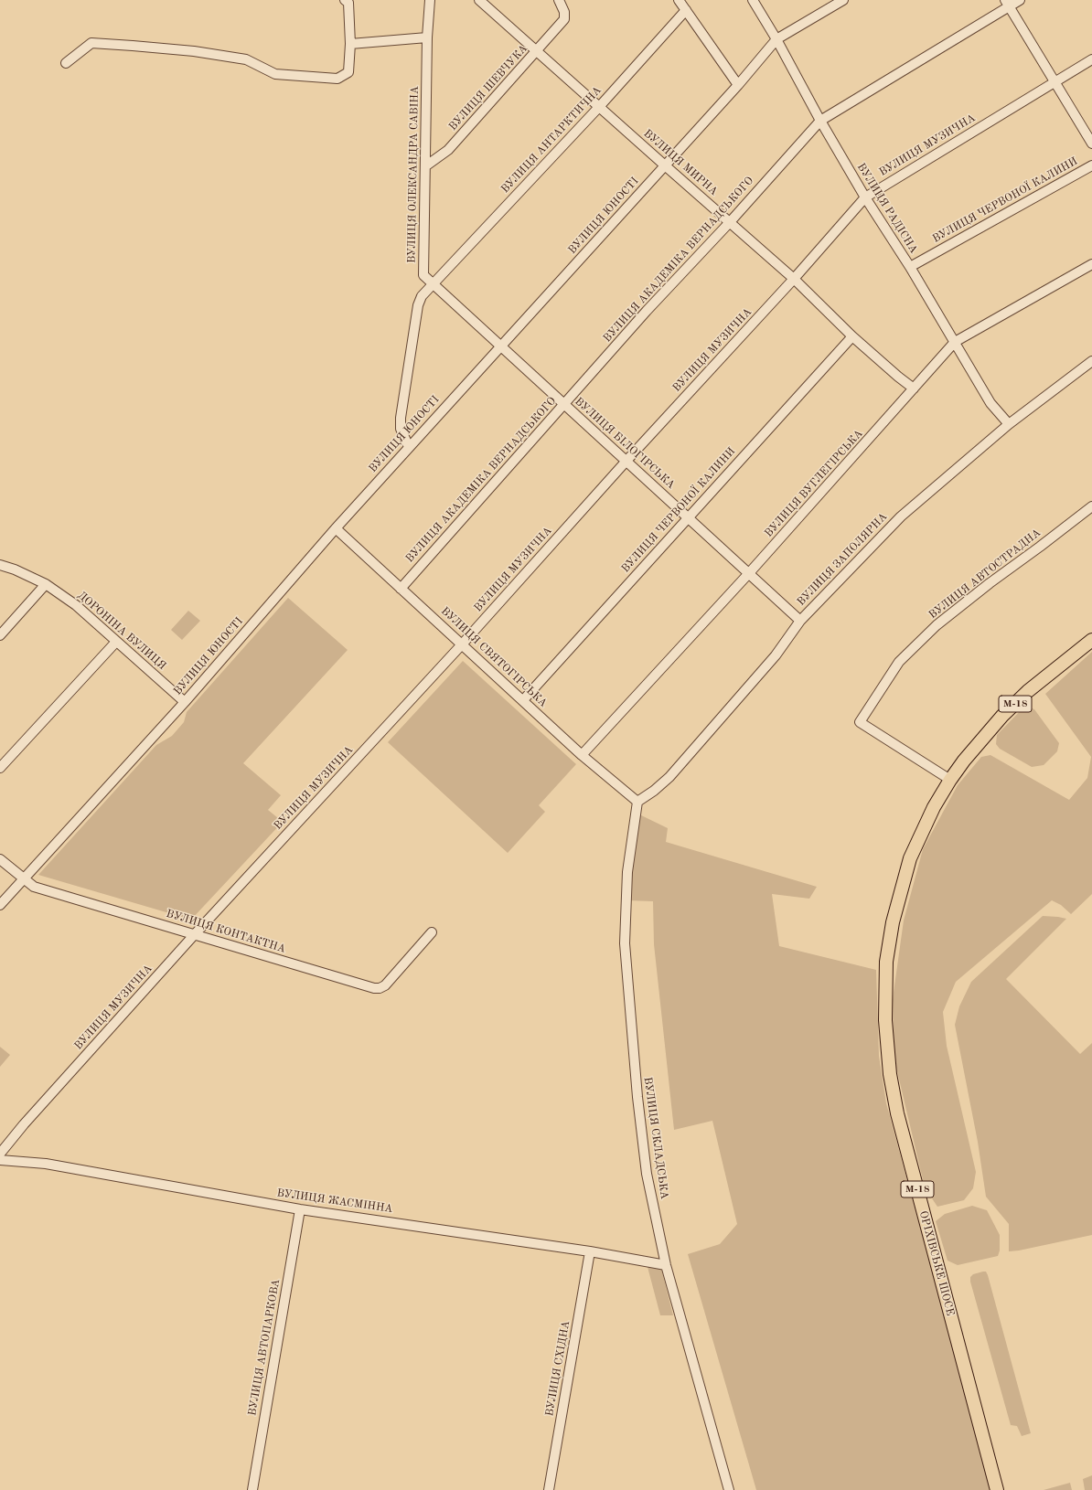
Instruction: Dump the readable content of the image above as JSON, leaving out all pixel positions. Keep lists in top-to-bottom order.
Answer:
{
  "streets": {
    "highway": ["М-18", "ОРІХІВСЬКЕ ШОСЕ"],
    "street": [
      "ВУЛИЦЯ ШЕВЧУКА",
      "ВУЛИЦЯ АНТАРКТИЧНА",
      "ВУЛИЦЯ МУЗИЧНА",
      "ВУЛИЦЯ МИРНА",
      "ВУЛИЦЯ ОЛЕКСАНДРА САВІНА",
      "ВУЛИЦЯ ЧЕРВОНОЇ КАЛИНИ",
      "ВУЛИЦЯ РАДІСНА",
      "ВУЛИЦЯ ЮНОСТІ",
      "ВУЛИЦЯ АКАДЕМІКА ВЕРНАДСЬКОГО",
      "ВУЛИЦЯ БІЛОГІРСЬКА",
      "ВУЛИЦЯ ВУГЛЕГІРСЬКА",
      "ВУЛИЦЯ ЗАПОЛЯРНА",
      "ВУЛИЦЯ АВТОСТРАДНА",
      "ДОРОНІНА ВУЛИЦЯ",
      "ВУЛИЦЯ СВЯТОГІРСЬКА",
      "ВУЛИЦЯ КОНТАКТНА",
      "ВУЛИЦЯ СКЛАДСЬКА",
      "ВУЛИЦЯ ЖАСМІННА",
      "ВУЛИЦЯ АВТОПАРКОВА",
      "ВУЛИЦЯ СХІДНА"
    ]
  },
  "crossings": [
    ["ВУЛИЦЯ ШЕВЧУКА", "ВУЛИЦЯ МИРНА"],
    ["ВУЛИЦЯ ШЕВЧУКА", "ВУЛИЦЯ ОЛЕКСАНДРА САВІНА"],
    ["ВУЛИЦЯ АНТАРКТИЧНА", "ВУЛИЦЯ МИРНА"],
    ["ВУЛИЦЯ АНТАРКТИЧНА", "ВУЛИЦЯ ОЛЕКСАНДРА САВІНА"],
    ["ВУЛИЦЯ АНТАРКТИЧНА", "ВУЛИЦЯ БІЛОГІРСЬКА"],
    ["ВУЛИЦЯ МУЗИЧНА", "ВУЛИЦЯ МИРНА"],
    ["ВУЛИЦЯ МУЗИЧНА", "ВУЛИЦЯ РАДІСНА"],
    ["ВУЛИЦЯ МУЗИЧНА", "ВУЛИЦЯ БІЛОГІРСЬКА"],
    ["ВУЛИЦЯ МУЗИЧНА", "ВУЛИЦЯ СВЯТОГІРСЬКА"],
    ["ВУЛИЦЯ МУЗИЧНА", "ВУЛИЦЯ КОНТАКТНА"],
    ["ВУЛИЦЯ МИРНА", "ВУЛИЦЯ ЧЕРВОНОЇ КАЛИНИ"],
    ["ВУЛИЦЯ МИРНА", "ВУЛИЦЯ ЮНОСТІ"],
    ["ВУЛИЦЯ МИРНА", "ВУЛИЦЯ АКАДЕМІКА ВЕРНАДСЬКОГО"],
    ["ВУЛИЦЯ МИРНА", "ВУЛИЦЯ ВУГЛЕГІРСЬКА"],
    ["ВУЛИЦЯ ОЛЕКСАНДРА САВІНА", "ВУЛИЦЯ БІЛОГІРСЬКА"],
    ["ВУЛИЦЯ ЧЕРВОНОЇ КАЛИНИ", "ВУЛИЦЯ РАДІСНА"],
    ["ВУЛИЦЯ ЧЕРВОНОЇ КАЛИНИ", "ВУЛИЦЯ БІЛОГІРСЬКА"],
    ["ВУЛИЦЯ ЧЕРВОНОЇ КАЛИНИ", "ВУЛИЦЯ СВЯТОГІРСЬКА"],
    ["ВУЛИЦЯ РАДІСНА", "ВУЛИЦЯ ЮНОСТІ"],
    ["ВУЛИЦЯ РАДІСНА", "ВУЛИЦЯ АКАДЕМІКА ВЕРНАДСЬКОГО"],
    ["ВУЛИЦЯ РАДІСНА", "ВУЛИЦЯ ВУГЛЕГІРСЬКА"],
    ["ВУЛИЦЯ РАДІСНА", "ВУЛИЦЯ ЗАПОЛЯРНА"],
    ["ВУЛИЦЯ ЮНОСТІ", "ВУЛИЦЯ БІЛОГІРСЬКА"],
    ["ВУЛИЦЯ ЮНОСТІ", "ДОРОНІНА ВУЛИЦЯ"],
    ["ВУЛИЦЯ ЮНОСТІ", "ВУЛИЦЯ СВЯТОГІРСЬКА"],
    ["ВУЛИЦЯ ЮНОСТІ", "ВУЛИЦЯ КОНТАКТНА"],
    ["ВУЛИЦЯ АКАДЕМІКА ВЕРНАДСЬКОГО", "ВУЛИЦЯ БІЛОГІРСЬКА"],
    ["ВУЛИЦЯ АКАДЕМІКА ВЕРНАДСЬКОГО", "ВУЛИЦЯ СВЯТОГІРСЬКА"],
    ["ВУЛИЦЯ БІЛОГІРСЬКА", "ВУЛИЦЯ ВУГЛЕГІРСЬКА"],
    ["ВУЛИЦЯ БІЛОГІРСЬКА", "ВУЛИЦЯ ЗАПОЛЯРНА"],
    ["ВУЛИЦЯ ВУГЛЕГІРСЬКА", "ВУЛИЦЯ СВЯТОГІРСЬКА"],
    ["ВУЛИЦЯ ЗАПОЛЯРНА", "ВУЛИЦЯ СВЯТОГІРСЬКА"],
    ["ВУЛИЦЯ ЗАПОЛЯРНА", "ВУЛИЦЯ СКЛАДСЬКА"],
    ["ВУЛИЦЯ АВТОСТРАДНА", "М-18"],
    ["ВУЛИЦЯ АВТОСТРАДНА", "ОРІХІВСЬКЕ ШОСЕ"],
    ["ВУЛИЦЯ СВЯТОГІРСЬКА", "ВУЛИЦЯ СКЛАДСЬКА"],
    ["М-18", "ОРІХІВСЬКЕ ШОСЕ"],
    ["ВУЛИЦЯ СКЛАДСЬКА", "ВУЛИЦЯ ЖАСМІННА"],
    ["ВУЛИЦЯ ЖАСМІННА", "ВУЛИЦЯ АВТОПАРКОВА"],
    ["ВУЛИЦЯ ЖАСМІННА", "ВУЛИЦЯ СХІДНА"]
  ]
}
